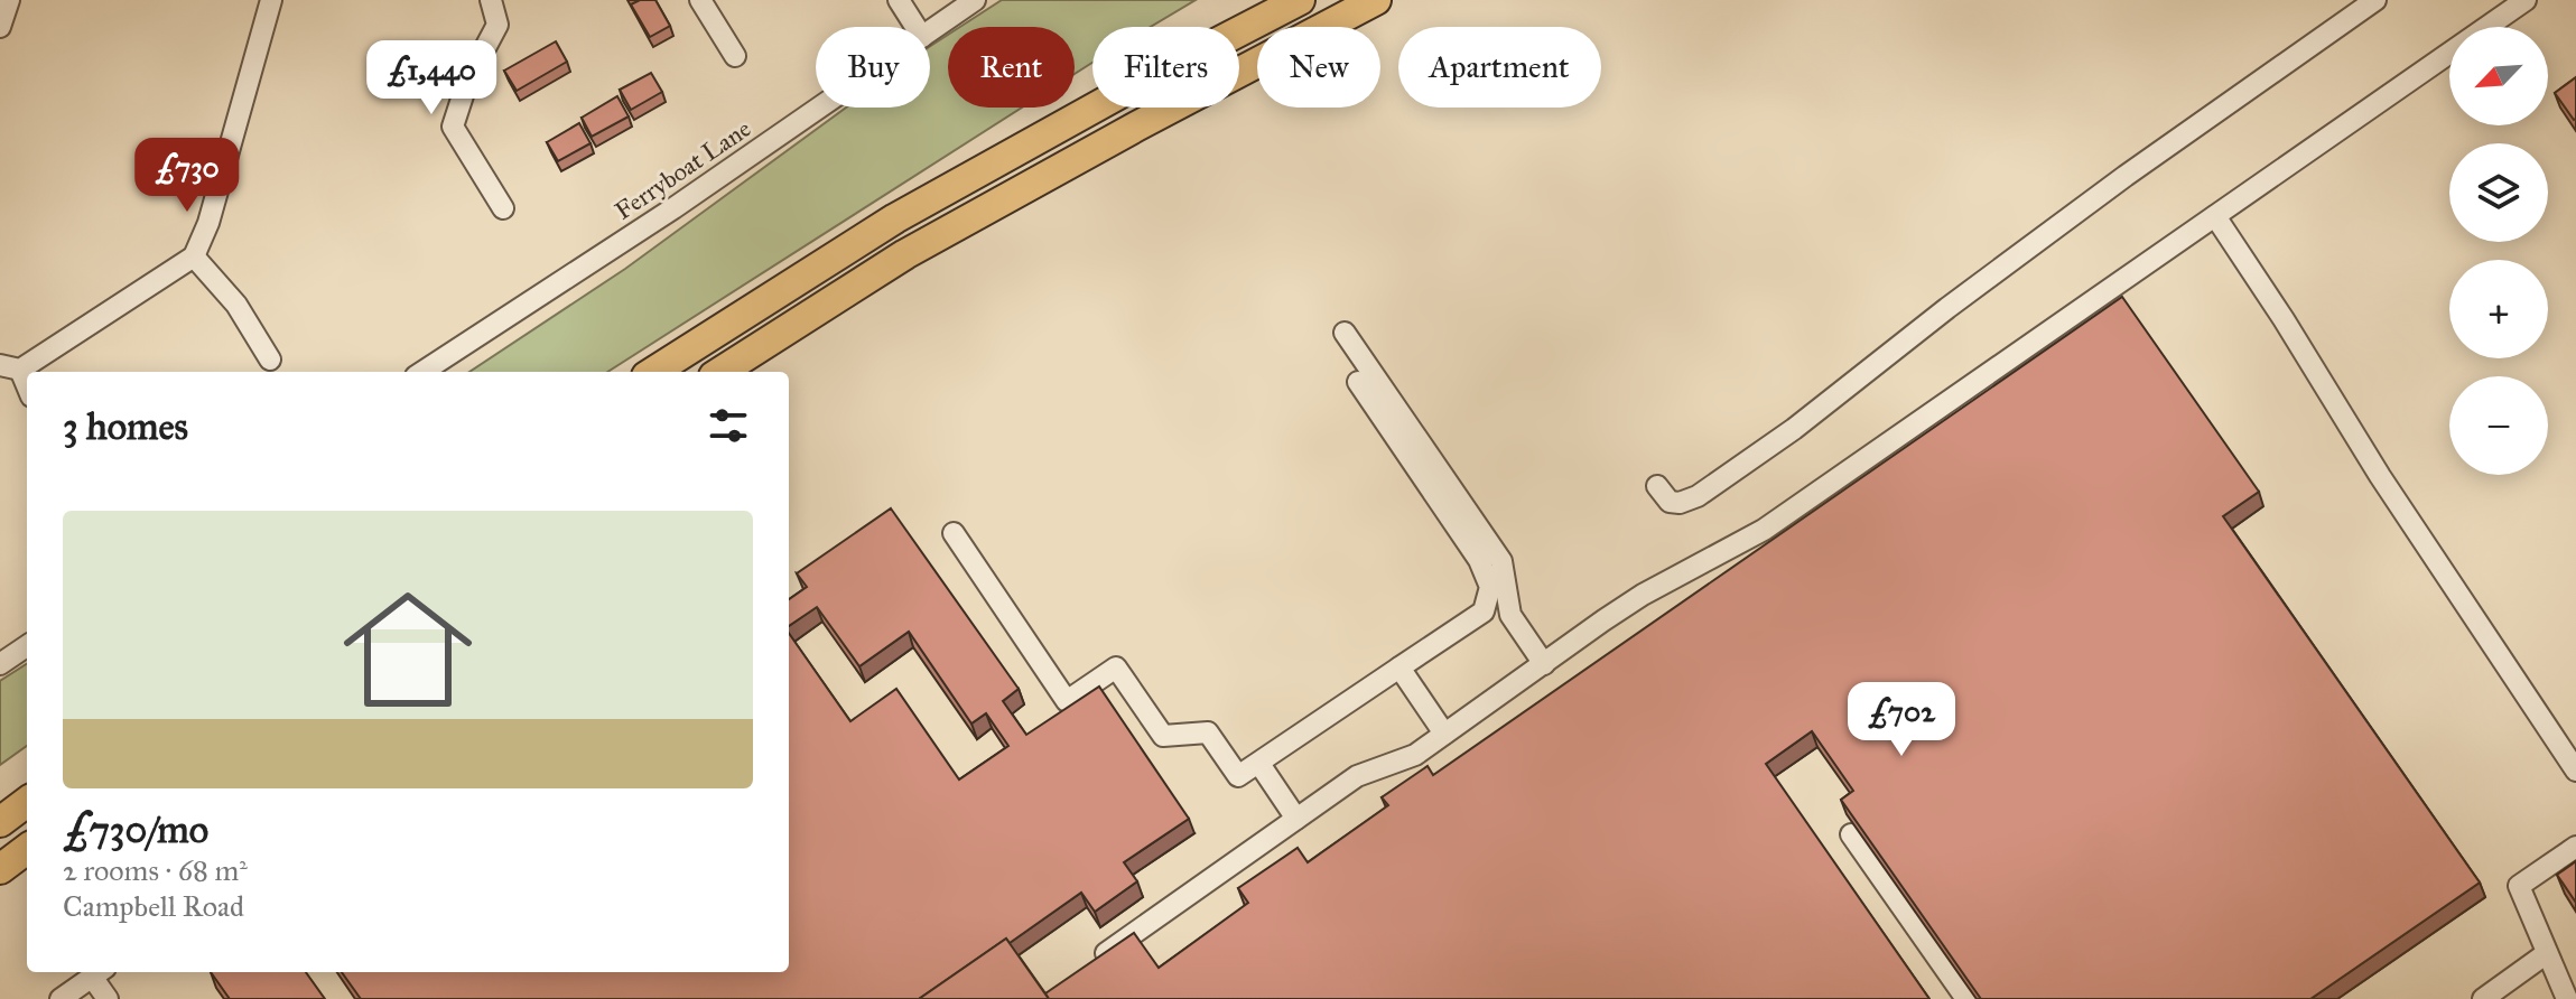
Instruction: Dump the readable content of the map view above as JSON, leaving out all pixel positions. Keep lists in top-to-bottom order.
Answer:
{
  "streets": {
    "street": ["Ferryboat Lane"]
  },
  "north": "bottom left",
  "page": {
    "map_buttons": ["+", "−"],
    "chip": [
      "Buy",
      "Rent",
      "Filters",
      "New",
      "Apartment"
    ],
    "price": ["£1,440", "£730", "£702"],
    "heading": "3 homes",
    "list": [
      {
        "name": "£730/mo",
        "note": "2 rooms · 68 m² · Campbell Road"
      }
    ]
  }
}
